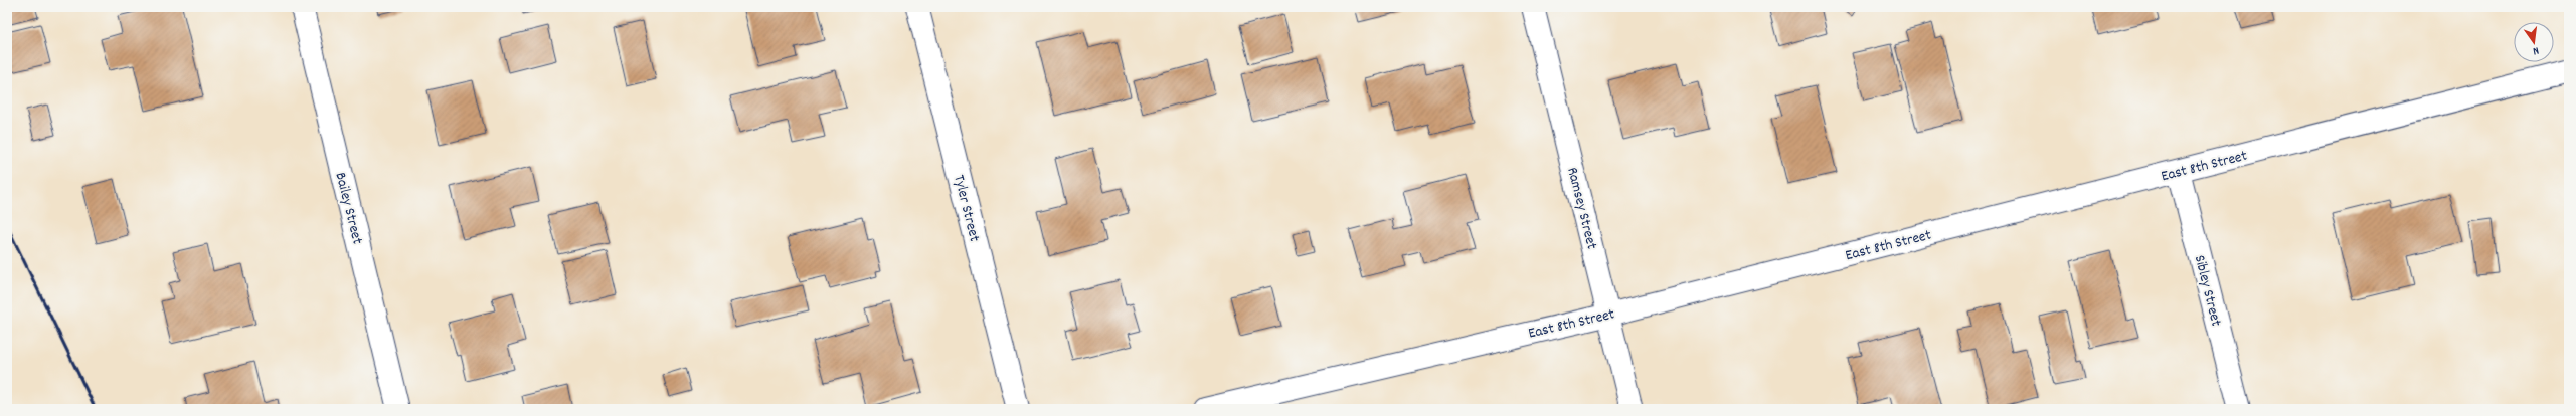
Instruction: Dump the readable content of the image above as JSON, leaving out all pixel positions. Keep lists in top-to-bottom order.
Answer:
{
  "streets": {
    "street": [
      "East 8th Street",
      "Bailey Street",
      "Tyler Street",
      "Ramsey Street",
      "Sibley Street"
    ]
  },
  "crossings": [
    ["East 8th Street", "Ramsey Street"],
    ["East 8th Street", "Sibley Street"]
  ],
  "north": "bottom"
}
